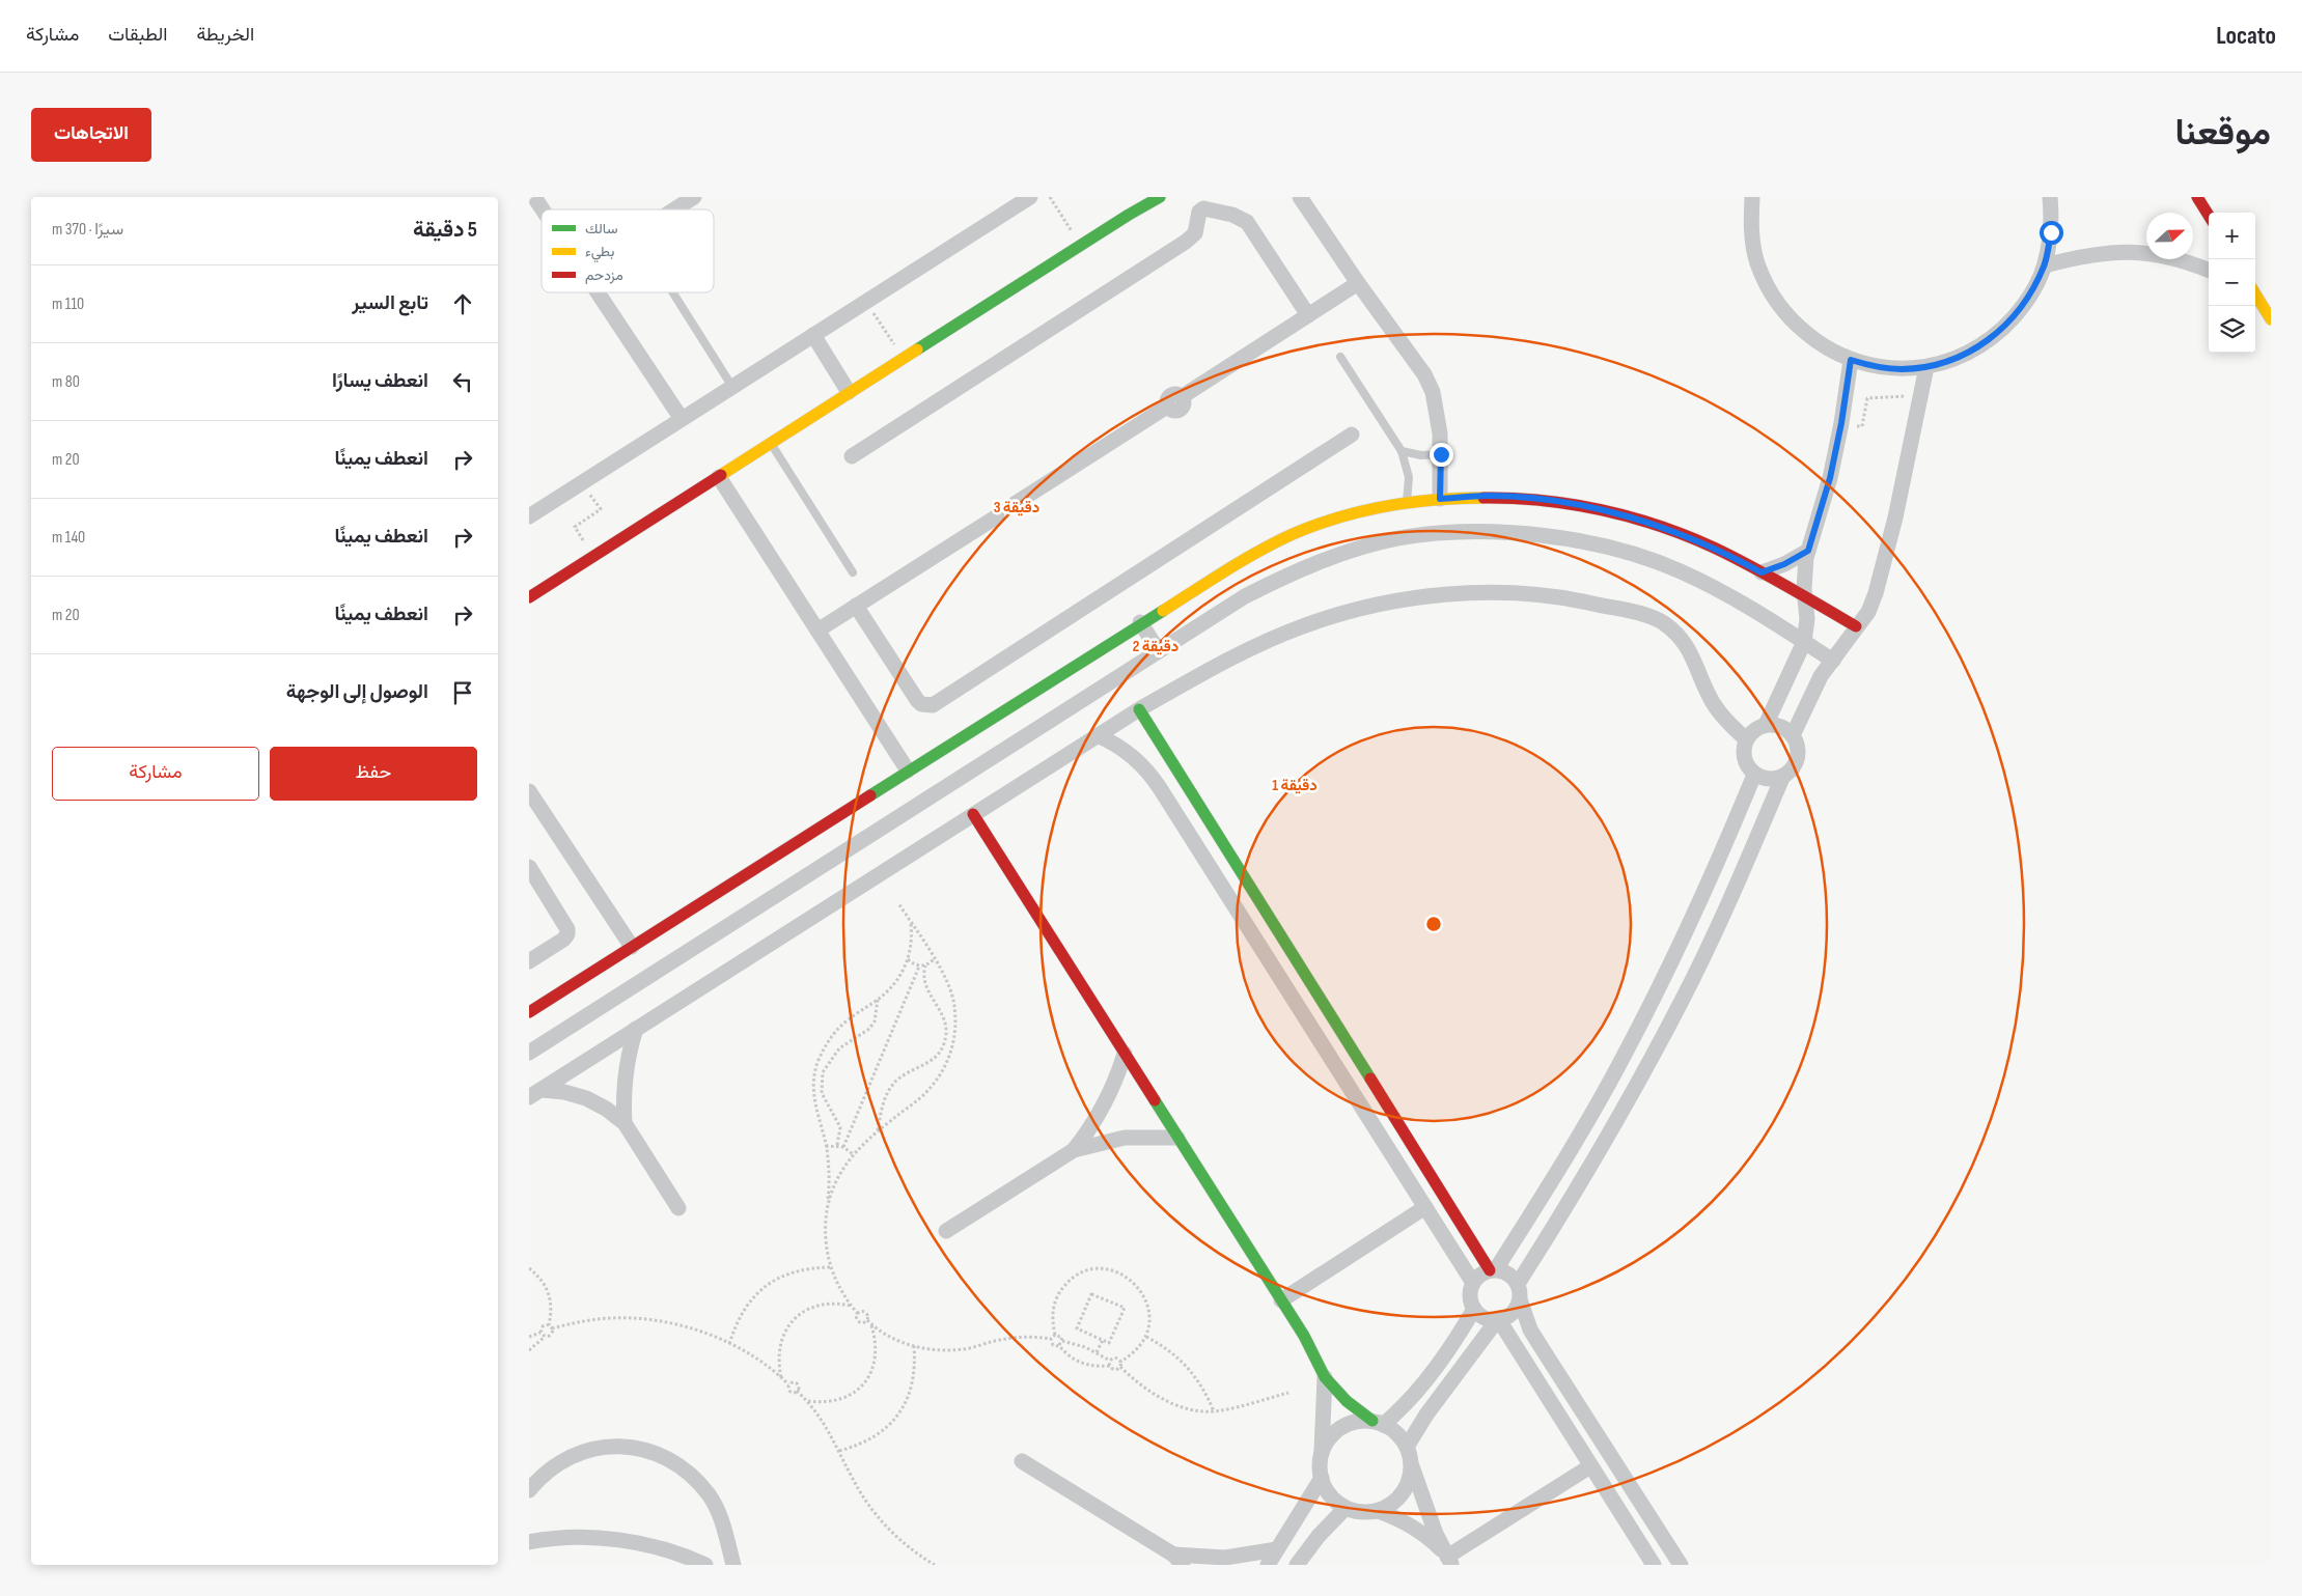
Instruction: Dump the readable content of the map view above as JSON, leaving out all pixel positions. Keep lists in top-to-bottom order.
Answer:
{
  "legend": ["سالك", "بطيء", "مزدحم"],
  "north": "right",
  "page": {
    "header": "Locato",
    "nav": ["الخريطة", "الطبقات", "مشاركة"],
    "title": "موقعنا",
    "buttons": [
      "الاتجاهات",
      ["حفظ", "مشاركة"]
    ],
    "heading": ["5 دقيقة", "سيرًا · 370 m"],
    "map_buttons": ["+", "−"],
    "list": [
      ["تابع السير", "110 m"],
      ["انعطف يسارًا", "80 m"],
      ["انعطف يمينًا", "20 m"],
      ["انعطف يمينًا", "140 m"],
      ["انعطف يمينًا", "20 m"],
      "الوصول إلى الوجهة"
    ]
  },
  "rings": ["3 دقيقة", "2 دقيقة", "1 دقيقة"]
}
